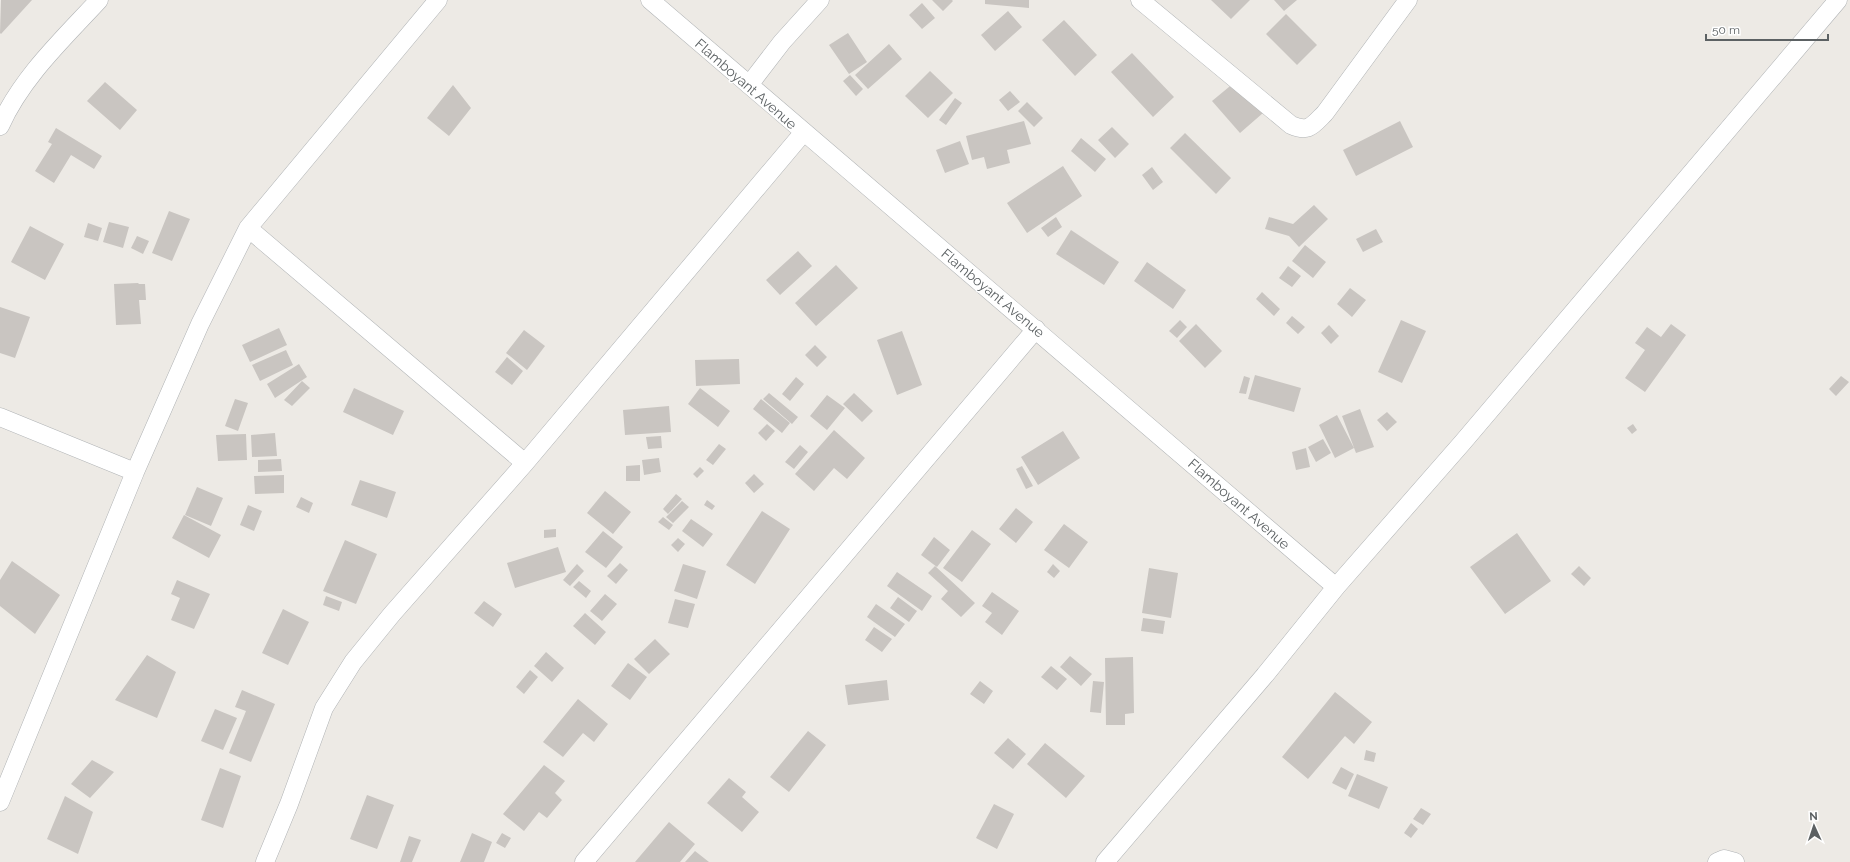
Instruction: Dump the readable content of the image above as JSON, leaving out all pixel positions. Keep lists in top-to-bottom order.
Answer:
{
  "streets": {
    "street": ["Flamboyant Avenue"]
  },
  "scale_bar": "50 m",
  "north": "top"
}
